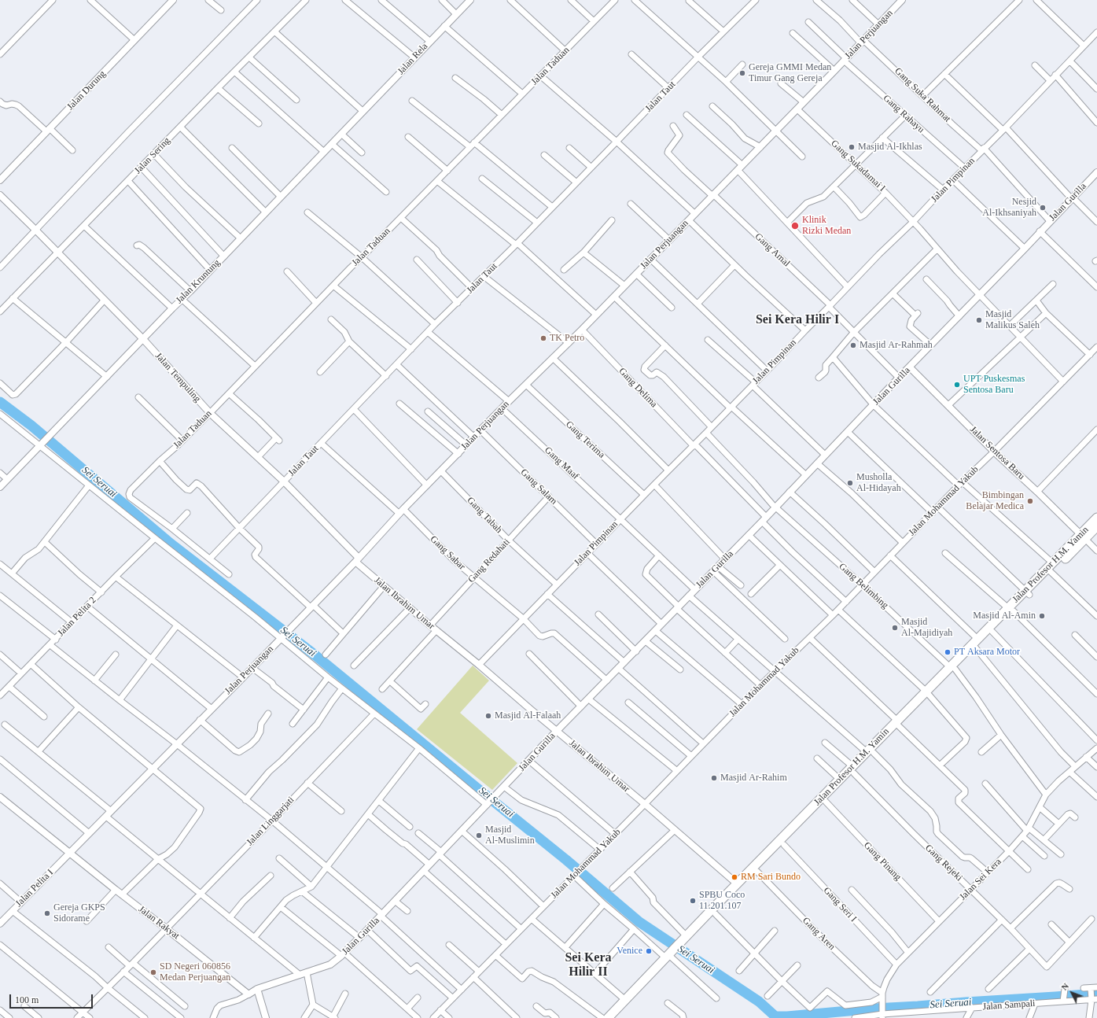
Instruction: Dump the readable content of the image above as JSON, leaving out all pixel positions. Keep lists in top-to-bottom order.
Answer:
{
  "streets": {
    "main road": ["Jalan Profesor H.M. Yamin"],
    "street": [
      "Jalan Perjuangan",
      "Jalan Rela",
      "Jalan Taduan",
      "Jalan Durung",
      "Gang Suka Rahmat",
      "Jalan Taut",
      "Gang Rahayu",
      "Jalan Sering",
      "Gang Sukadamai I",
      "Jalan Pimpinan",
      "Jalan Gurilla",
      "Gang Amal",
      "Jalan Kruntung",
      "Jalan Tempuling",
      "Gang Delima",
      "Gang Terima",
      "Jalan Sentosa Baru",
      "Gang Maaf",
      "Gang Salam",
      "Jalan Mohammad Yakub",
      "Gang Tabah",
      "Gang Sabar",
      "Gang Redahati",
      "Gang Belimbing",
      "Jalan Ibrahim Umar",
      "Jalan Pelita 2",
      "Jalan Linggarjati",
      "Gang Pinang",
      "Gang Rejeki",
      "Jalan Sei Kera",
      "Jalan Pelita I",
      "Gang Seri I",
      "Jalan Rakyat",
      "Gang Aren",
      "Jalan Sampali"
    ]
  },
  "crossings": [
    ["Jalan Perjuangan", "Gang Suka Rahmat"],
    ["Jalan Perjuangan", "Gang Rahayu"],
    ["Jalan Perjuangan", "Gang Sukadamai I"],
    ["Jalan Perjuangan", "Gang Amal"],
    ["Jalan Perjuangan", "Jalan Tempuling"],
    ["Jalan Perjuangan", "Gang Delima"],
    ["Jalan Perjuangan", "Gang Terima"],
    ["Jalan Perjuangan", "Gang Maaf"],
    ["Jalan Perjuangan", "Gang Salam"],
    ["Jalan Perjuangan", "Gang Tabah"],
    ["Jalan Perjuangan", "Gang Sabar"],
    ["Jalan Perjuangan", "Jalan Ibrahim Umar"],
    ["Jalan Perjuangan", "Jalan Pelita I"],
    ["Jalan Perjuangan", "Jalan Rakyat"],
    ["Jalan Rela", "Jalan Kruntung"],
    ["Jalan Taduan", "Jalan Tempuling"],
    ["Gang Suka Rahmat", "Jalan Pimpinan"],
    ["Gang Suka Rahmat", "Jalan Gurilla"],
    ["Jalan Taut", "Jalan Tempuling"],
    ["Jalan Taut", "Gang Sabar"],
    ["Gang Rahayu", "Jalan Pimpinan"],
    ["Jalan Sering", "Jalan Tempuling"],
    ["Gang Sukadamai I", "Jalan Pimpinan"],
    ["Gang Sukadamai I", "Jalan Gurilla"],
    ["Gang Sukadamai I", "Jalan Mohammad Yakub"],
    ["Jalan Pimpinan", "Gang Amal"],
    ["Jalan Pimpinan", "Gang Delima"],
    ["Jalan Pimpinan", "Gang Terima"],
    ["Jalan Pimpinan", "Gang Maaf"],
    ["Jalan Pimpinan", "Gang Salam"],
    ["Jalan Pimpinan", "Gang Tabah"],
    ["Jalan Pimpinan", "Gang Sabar"],
    ["Jalan Pimpinan", "Gang Belimbing"],
    ["Jalan Pimpinan", "Jalan Ibrahim Umar"],
    ["Jalan Gurilla", "Gang Amal"],
    ["Jalan Gurilla", "Gang Delima"],
    ["Jalan Gurilla", "Jalan Sentosa Baru"],
    ["Jalan Gurilla", "Gang Maaf"],
    ["Jalan Gurilla", "Gang Sabar"],
    ["Jalan Gurilla", "Gang Belimbing"],
    ["Jalan Gurilla", "Jalan Ibrahim Umar"],
    ["Jalan Kruntung", "Jalan Tempuling"],
    ["Jalan Tempuling", "Jalan Ibrahim Umar"],
    ["Gang Delima", "Jalan Mohammad Yakub"],
    ["Jalan Sentosa Baru", "Jalan Mohammad Yakub"],
    ["Jalan Sentosa Baru", "Jalan Profesor H.M. Yamin"],
    ["Gang Salam", "Gang Redahati"],
    ["Jalan Mohammad Yakub", "Gang Belimbing"],
    ["Jalan Mohammad Yakub", "Jalan Ibrahim Umar"],
    ["Gang Tabah", "Gang Redahati"],
    ["Gang Sabar", "Gang Redahati"],
    ["Gang Redahati", "Jalan Ibrahim Umar"],
    ["Jalan Profesor H.M. Yamin", "Gang Belimbing"],
    ["Jalan Profesor H.M. Yamin", "Jalan Ibrahim Umar"],
    ["Jalan Profesor H.M. Yamin", "Gang Pinang"],
    ["Jalan Profesor H.M. Yamin", "Gang Rejeki"],
    ["Jalan Profesor H.M. Yamin", "Gang Seri I"],
    ["Jalan Profesor H.M. Yamin", "Gang Aren"],
    ["Gang Belimbing", "Jalan Sei Kera"],
    ["Jalan Linggarjati", "Jalan Rakyat"],
    ["Gang Pinang", "Jalan Sei Kera"],
    ["Gang Rejeki", "Jalan Sei Kera"],
    ["Jalan Sei Kera", "Gang Seri I"],
    ["Jalan Sei Kera", "Gang Aren"],
    ["Jalan Sei Kera", "Jalan Sampali"],
    ["Jalan Pelita I", "Jalan Rakyat"]
  ],
  "districts": ["Sei Kera Hilir I", "Sei Kera Hilir II"],
  "water": ["Sei Seruai"],
  "places": [
    "Gereja GMMI Medan Timur Gang Gereja",
    "Masjid Al-Ikhlas",
    "Nesjid Al-Ikhsaniyah",
    "Klinik Rizki Medan",
    "Masjid Malikus Saleh",
    "TK Petro",
    "Masjid Ar-Rahmah",
    "UPT Puskesmas Sentosa Baru",
    "Musholla Al-Hidayah",
    "Bimbingan Belajar Medica",
    "Masjid Al-Amin",
    "Masjid Al-Majidiyah",
    "PT Aksara Motor",
    "Masjid Al-Falaah",
    "Masjid Ar-Rahim",
    "Masjid Al-Muslimin",
    "RM Sari Bundo",
    "SPBU Coco 11.201.107",
    "Gereja GKPS Sidorame",
    "Venice",
    "SD Negeri 060856 Medan Perjuangan"
  ],
  "scale_bar": "100 m",
  "north": "top left"
}
